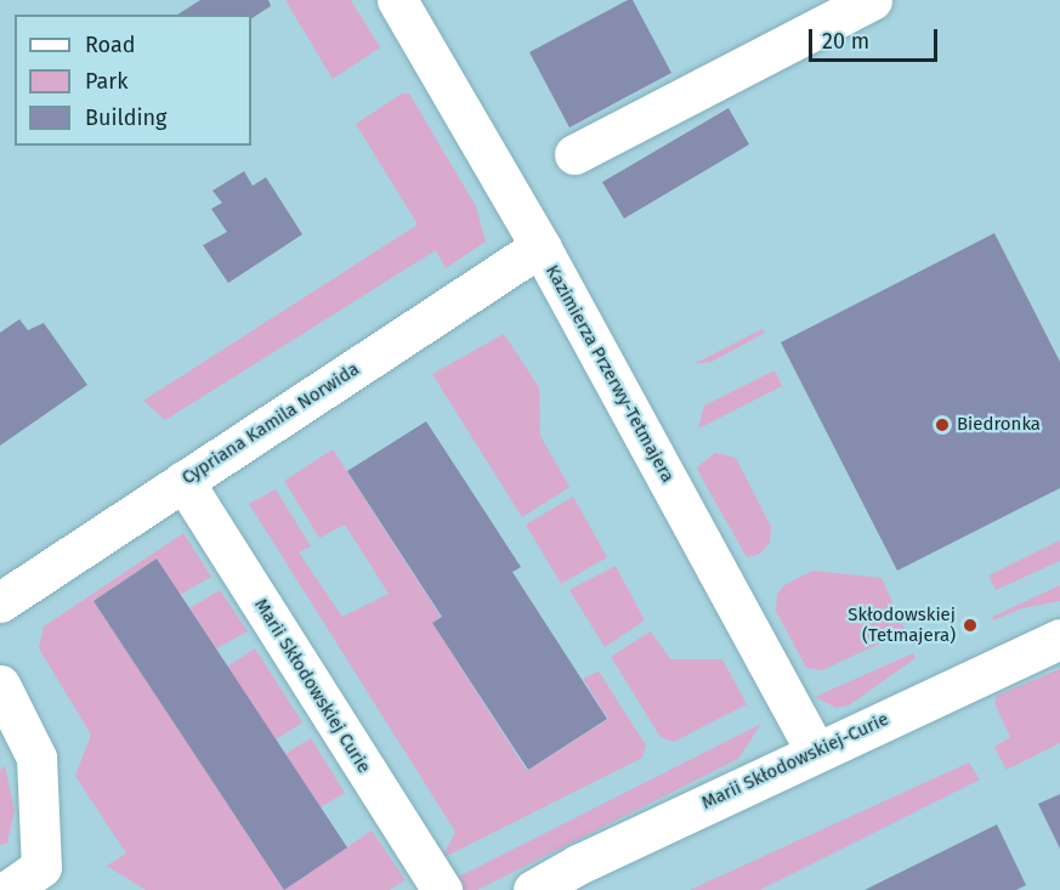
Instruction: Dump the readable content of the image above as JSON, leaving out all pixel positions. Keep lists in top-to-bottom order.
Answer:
{
  "streets": {
    "street": [
      "Kazimierza Przerwy-Tetmajera",
      "Cypriana Kamila Norwida",
      "Marii Skłodowskiej Curie",
      "Marii Skłodowskiej-Curie"
    ]
  },
  "crossings": [
    ["Kazimierza Przerwy-Tetmajera", "Cypriana Kamila Norwida"],
    ["Kazimierza Przerwy-Tetmajera", "Marii Skłodowskiej-Curie"],
    ["Cypriana Kamila Norwida", "Marii Skłodowskiej Curie"]
  ],
  "places": ["Biedronka", "Skłodowskiej (Tetmajera)"],
  "legend": ["Road", "Park", "Building"],
  "scale_bar": "20 m"
}
